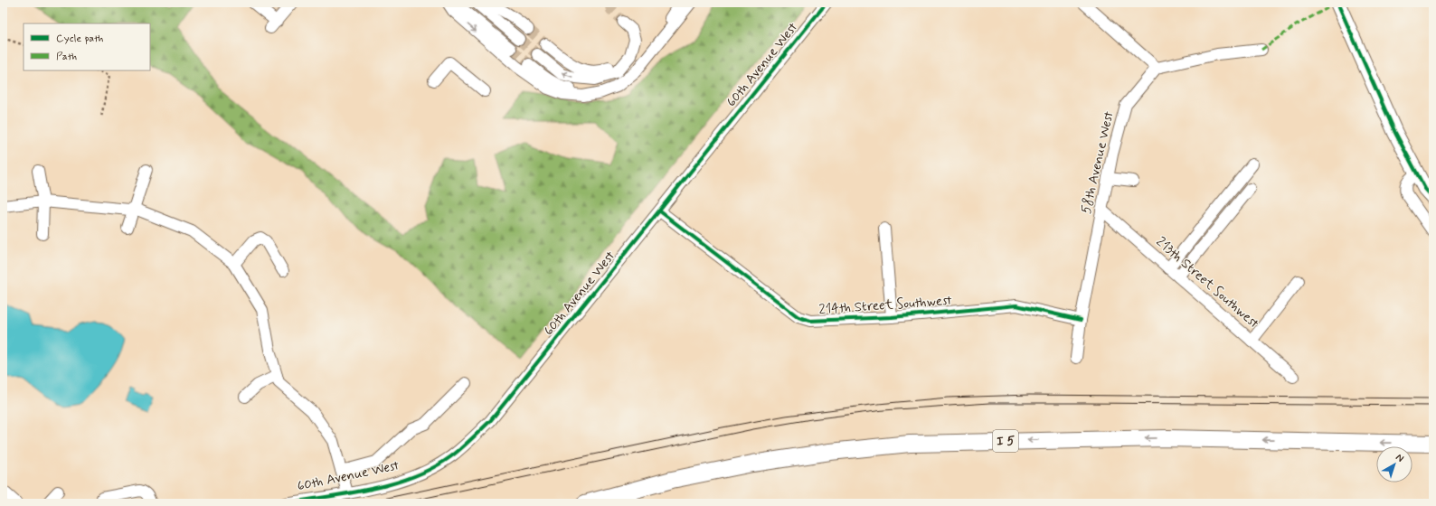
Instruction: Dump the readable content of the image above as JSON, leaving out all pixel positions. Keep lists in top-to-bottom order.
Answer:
{
  "streets": {
    "highway": ["I 5"],
    "street": [
      "60th Avenue West",
      "58th Avenue West",
      "213th Street Southwest",
      "214th Street Southwest"
    ]
  },
  "crossings": [
    ["60th Avenue West", "214th Street Southwest"],
    ["58th Avenue West", "213th Street Southwest"],
    ["58th Avenue West", "214th Street Southwest"]
  ],
  "legend": ["Cycle path", "Path"],
  "north": "top right"
}
